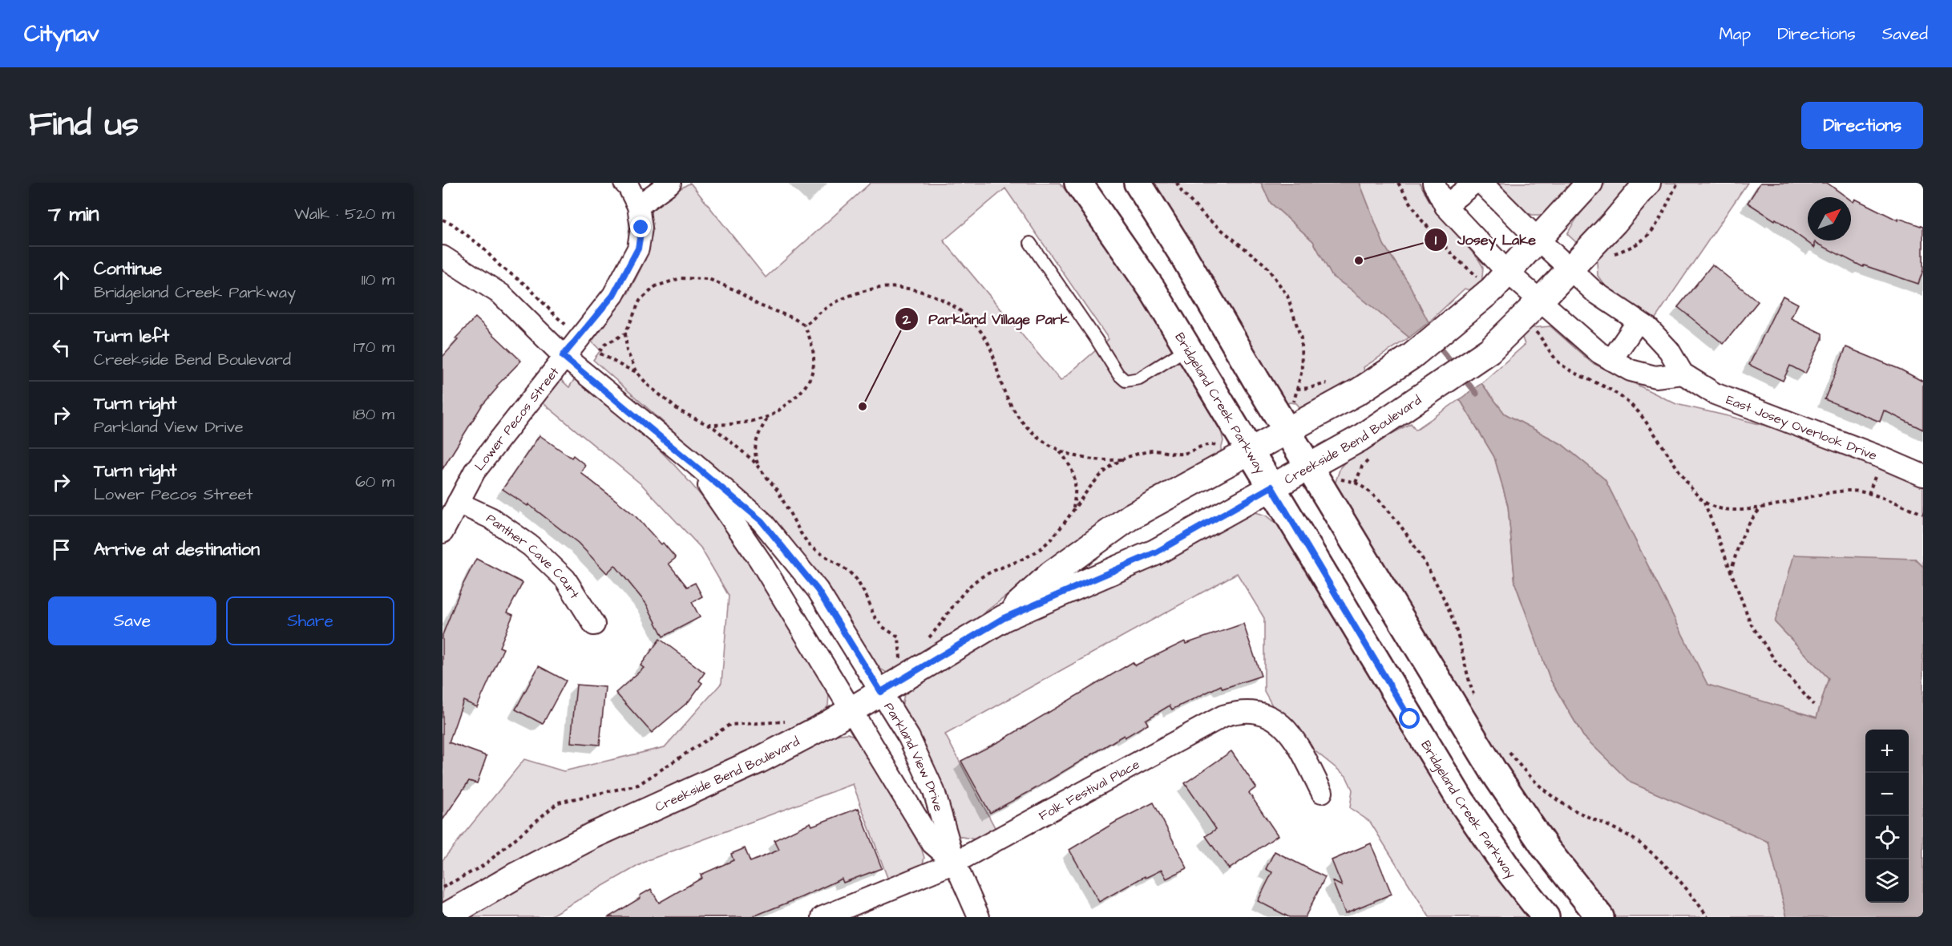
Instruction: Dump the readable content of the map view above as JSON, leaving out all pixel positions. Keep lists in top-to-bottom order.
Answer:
{
  "streets": {
    "main road": ["Bridgeland Creek Parkway"],
    "street": [
      "Lower Pecos Street",
      "East Josey Overlook Drive",
      "Creekside Bend Boulevard",
      "Panther Cave Court",
      "Parkland View Drive",
      "Folk Festival Place"
    ]
  },
  "crossings": [
    ["Bridgeland Creek Parkway", "Creekside Bend Boulevard"],
    ["Lower Pecos Street", "Panther Cave Court"],
    ["Lower Pecos Street", "Parkland View Drive"],
    ["East Josey Overlook Drive", "Creekside Bend Boulevard"],
    ["Creekside Bend Boulevard", "Parkland View Drive"],
    ["Parkland View Drive", "Folk Festival Place"]
  ],
  "places": ["Josey Lake", "Parkland Village Park"],
  "north": "top right",
  "page": {
    "header": "Citynav",
    "nav": ["Map", "Directions", "Saved"],
    "title": "Find us",
    "buttons": [
      "Directions",
      ["Save", "Share"]
    ],
    "heading": ["7 min", "Walk · 520 m"],
    "list": [
      ["Continue", "Bridgeland Creek Parkway", "110 m"],
      ["Turn left", "Creekside Bend Boulevard", "170 m"],
      ["Turn right", "Parkland View Drive", "180 m"],
      ["Turn right", "Lower Pecos Street", "60 m"],
      "Arrive at destination"
    ],
    "map_buttons": ["+", "−"]
  }
}
